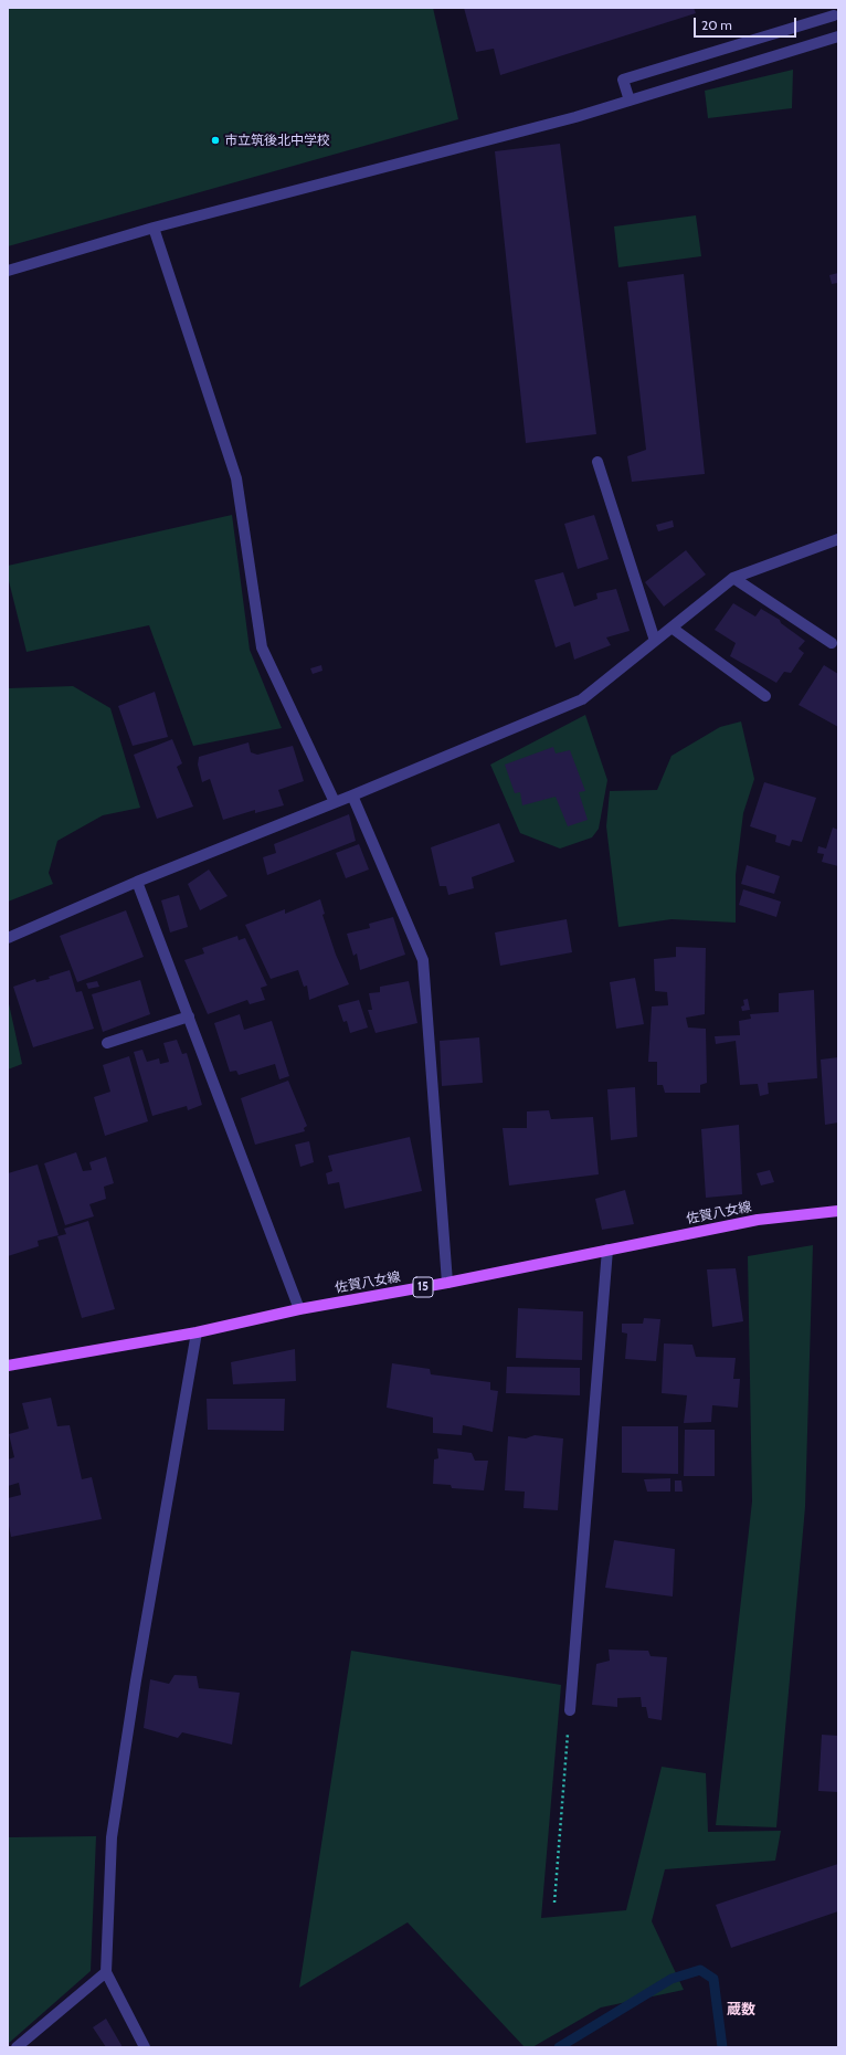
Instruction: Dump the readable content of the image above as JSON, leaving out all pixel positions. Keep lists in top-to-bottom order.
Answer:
{
  "streets": {
    "main road": ["佐賀八女線", "15"]
  },
  "districts": ["蔵数"],
  "places": ["市立筑後北中学校"],
  "scale_bar": "20 m"
}
